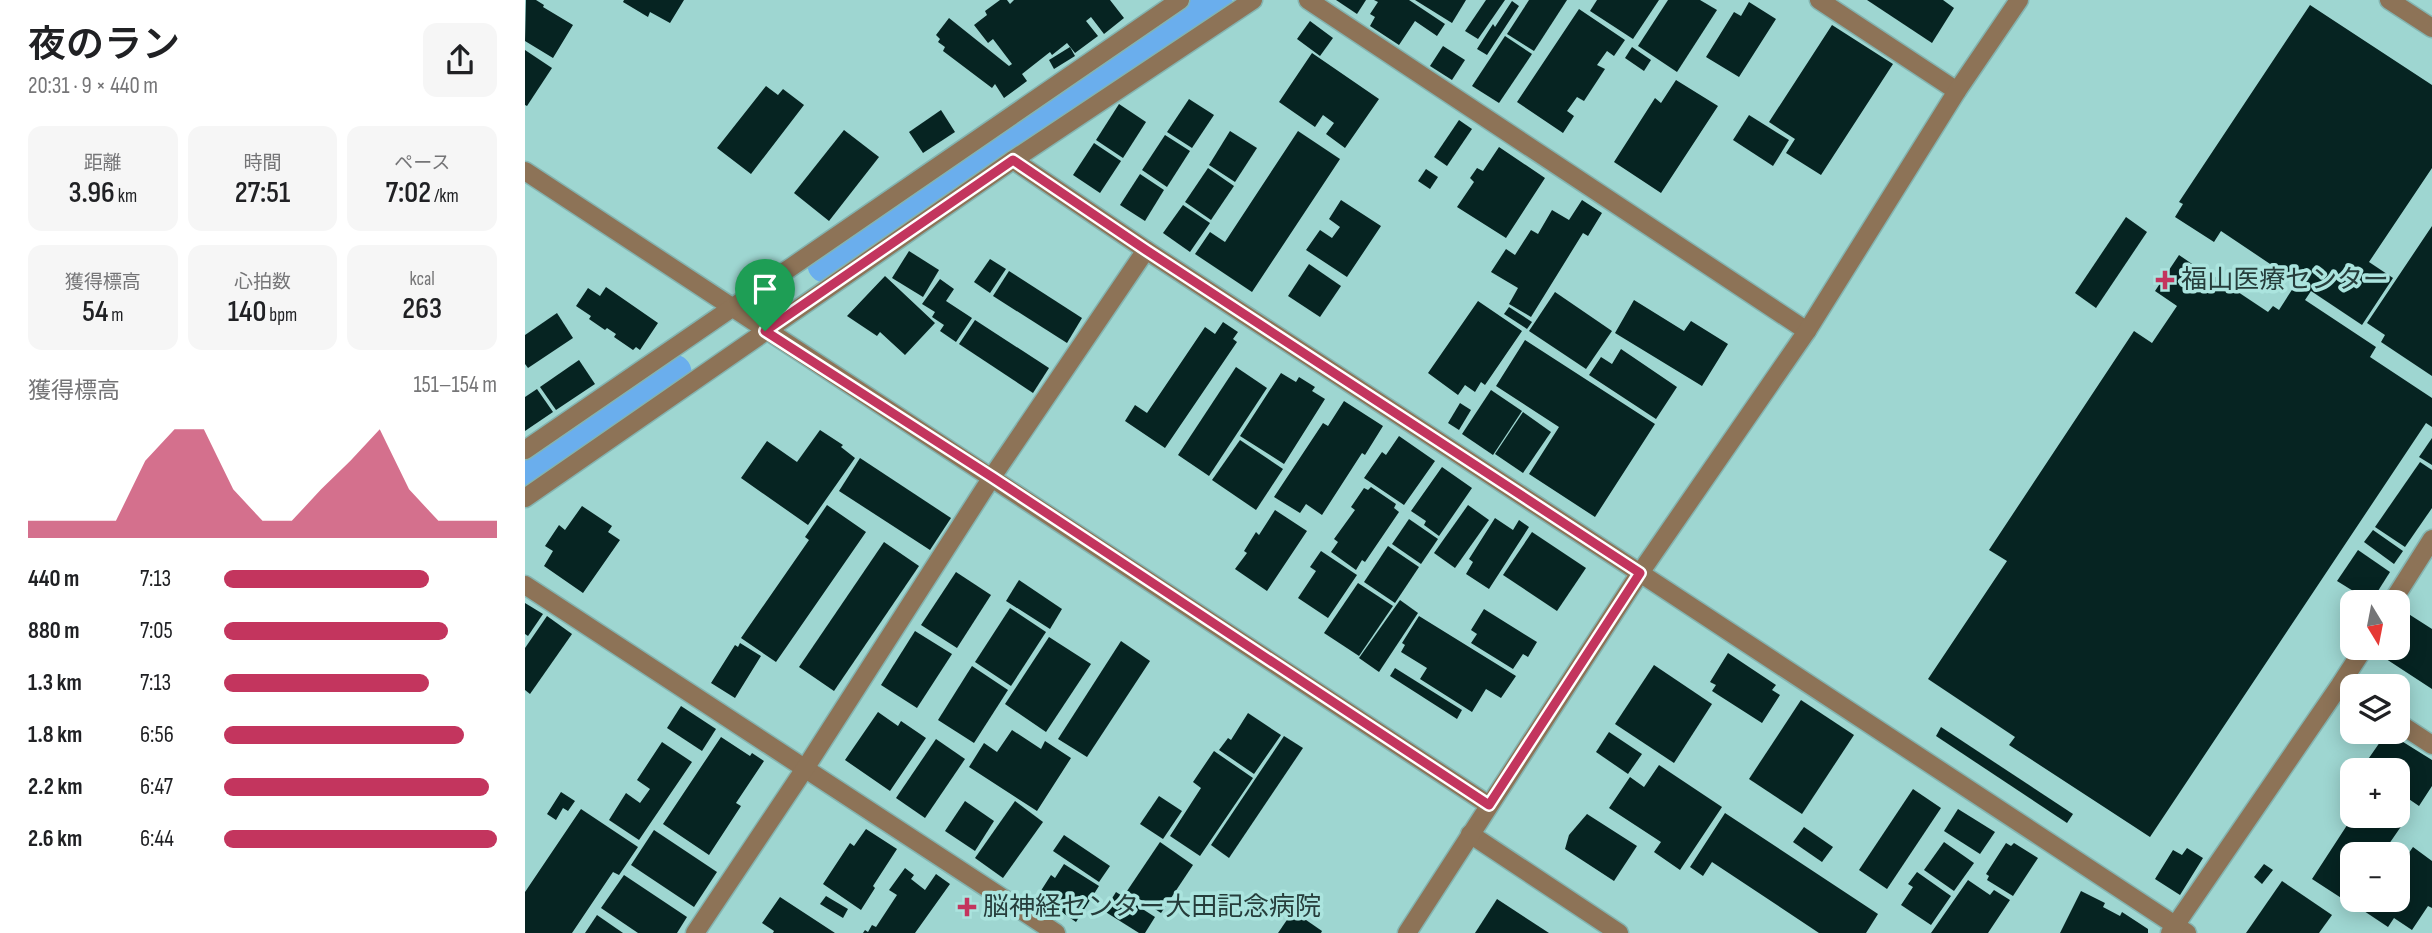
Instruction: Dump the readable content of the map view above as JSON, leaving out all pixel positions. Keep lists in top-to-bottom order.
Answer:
{
  "places": {
    "health": ["福山医療センター", "脳神経センター大田記念病院"]
  },
  "north": "bottom",
  "page": {
    "heading": ["夜のラン", "20:31 · 9 × 440 m"],
    "stats": [
      ["距離", "3.96 km"],
      ["時間", "27:51"],
      ["ペース", "7:02 /km"],
      ["獲得標高", "54 m"],
      ["心拍数", "140 bpm"],
      ["kcal", "263"]
    ],
    "chart": ["獲得標高", "151–154 m"],
    "list": [
      {
        "name": "440 m",
        "note": "7:13"
      },
      {
        "name": "880 m",
        "note": "7:05"
      },
      {
        "name": "1.3 km",
        "note": "7:13"
      },
      {
        "name": "1.8 km",
        "note": "6:56"
      },
      {
        "name": "2.2 km",
        "note": "6:47"
      },
      {
        "name": "2.6 km",
        "note": "6:44"
      }
    ],
    "map_buttons": ["+", "−"]
  }
}
